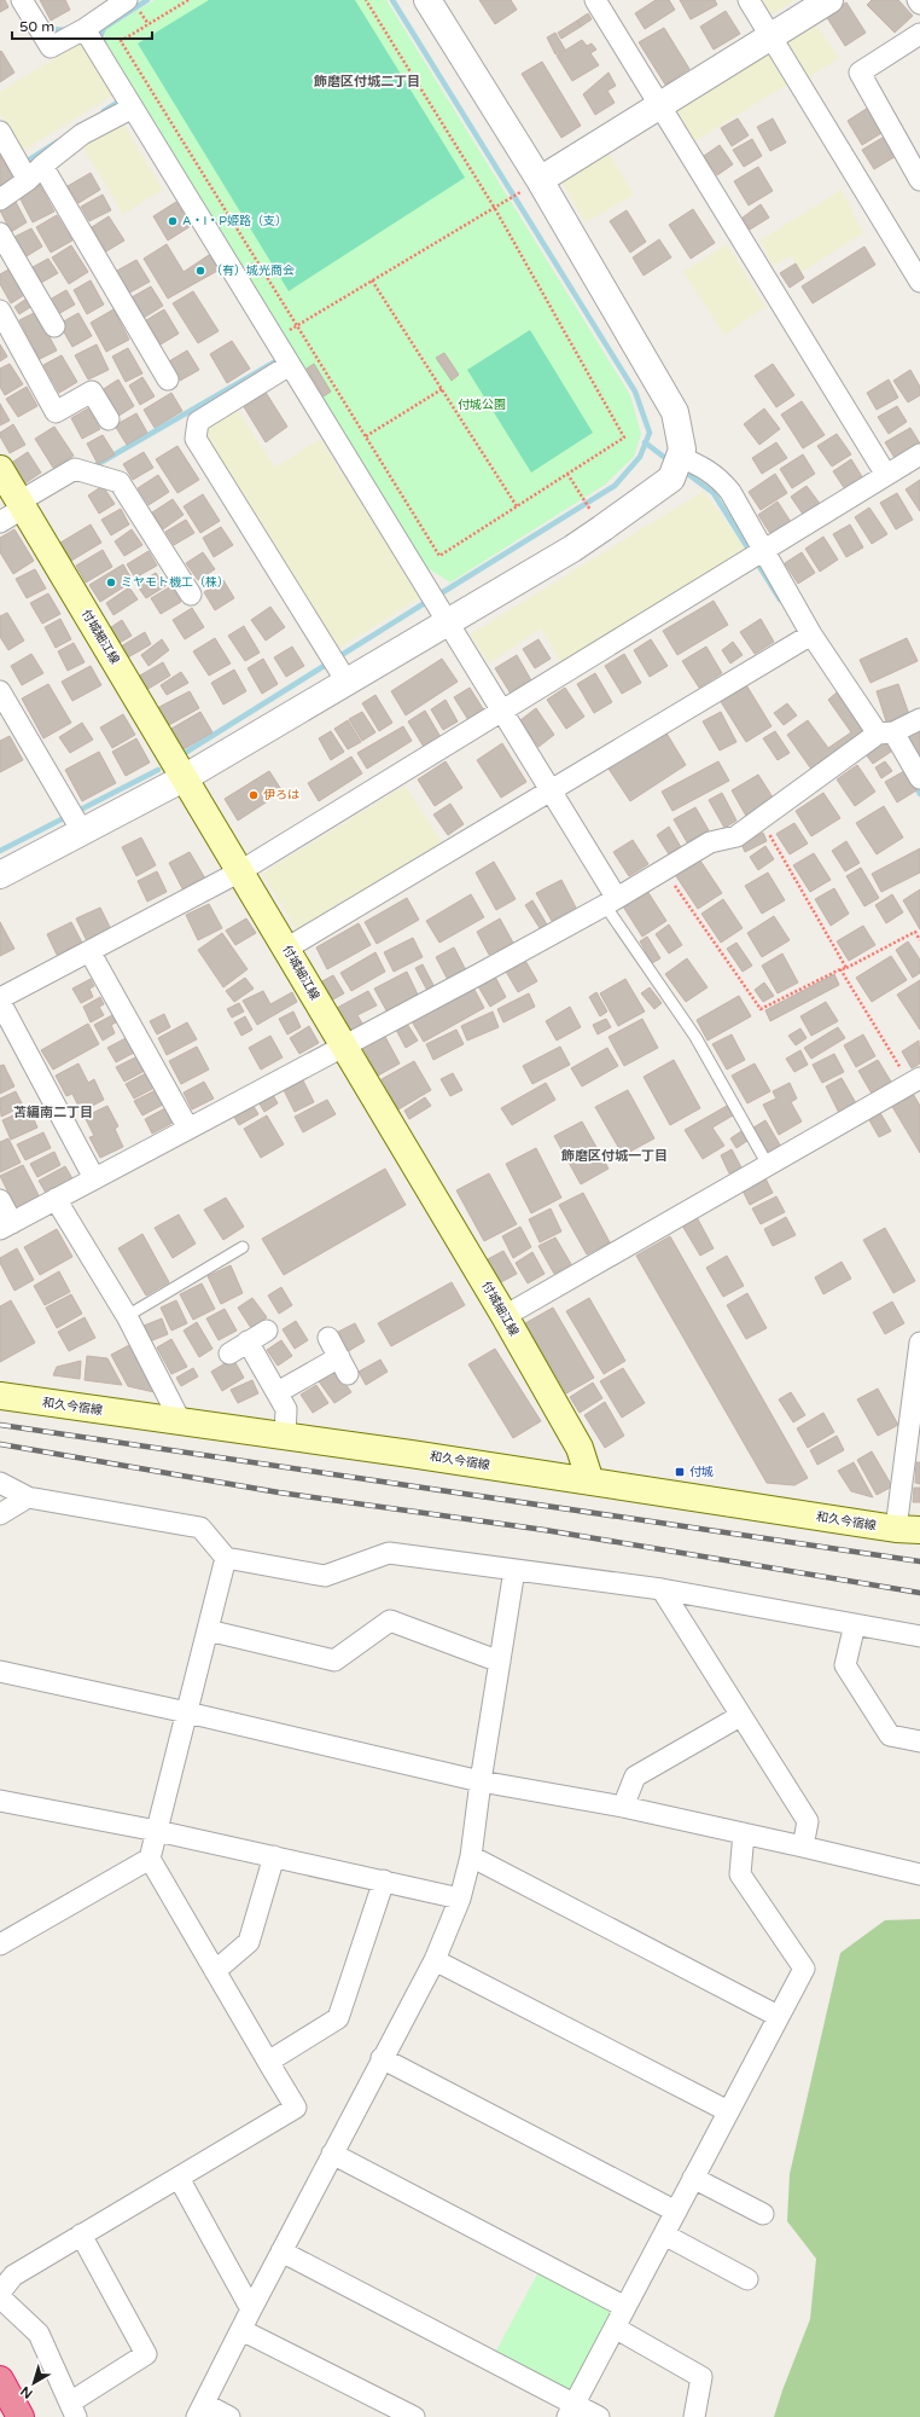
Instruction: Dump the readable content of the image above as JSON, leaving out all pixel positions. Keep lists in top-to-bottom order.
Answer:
{
  "streets": {
    "main road": ["付城細江線", "和久今宿線"]
  },
  "crossings": [
    ["付城細江線", "和久今宿線"]
  ],
  "districts": ["飾磨区付城二丁目", "苫編南二丁目", "飾磨区付城一丁目"],
  "parks": ["付城公園"],
  "places": {
    "other": [
      "A・I・P姫路（支）",
      "（有）城光商会",
      "ミヤモト機工（株）",
      "伊ろは"
    ],
    "transit": ["付城"]
  },
  "scale_bar": "50 m",
  "north": "bottom left"
}
